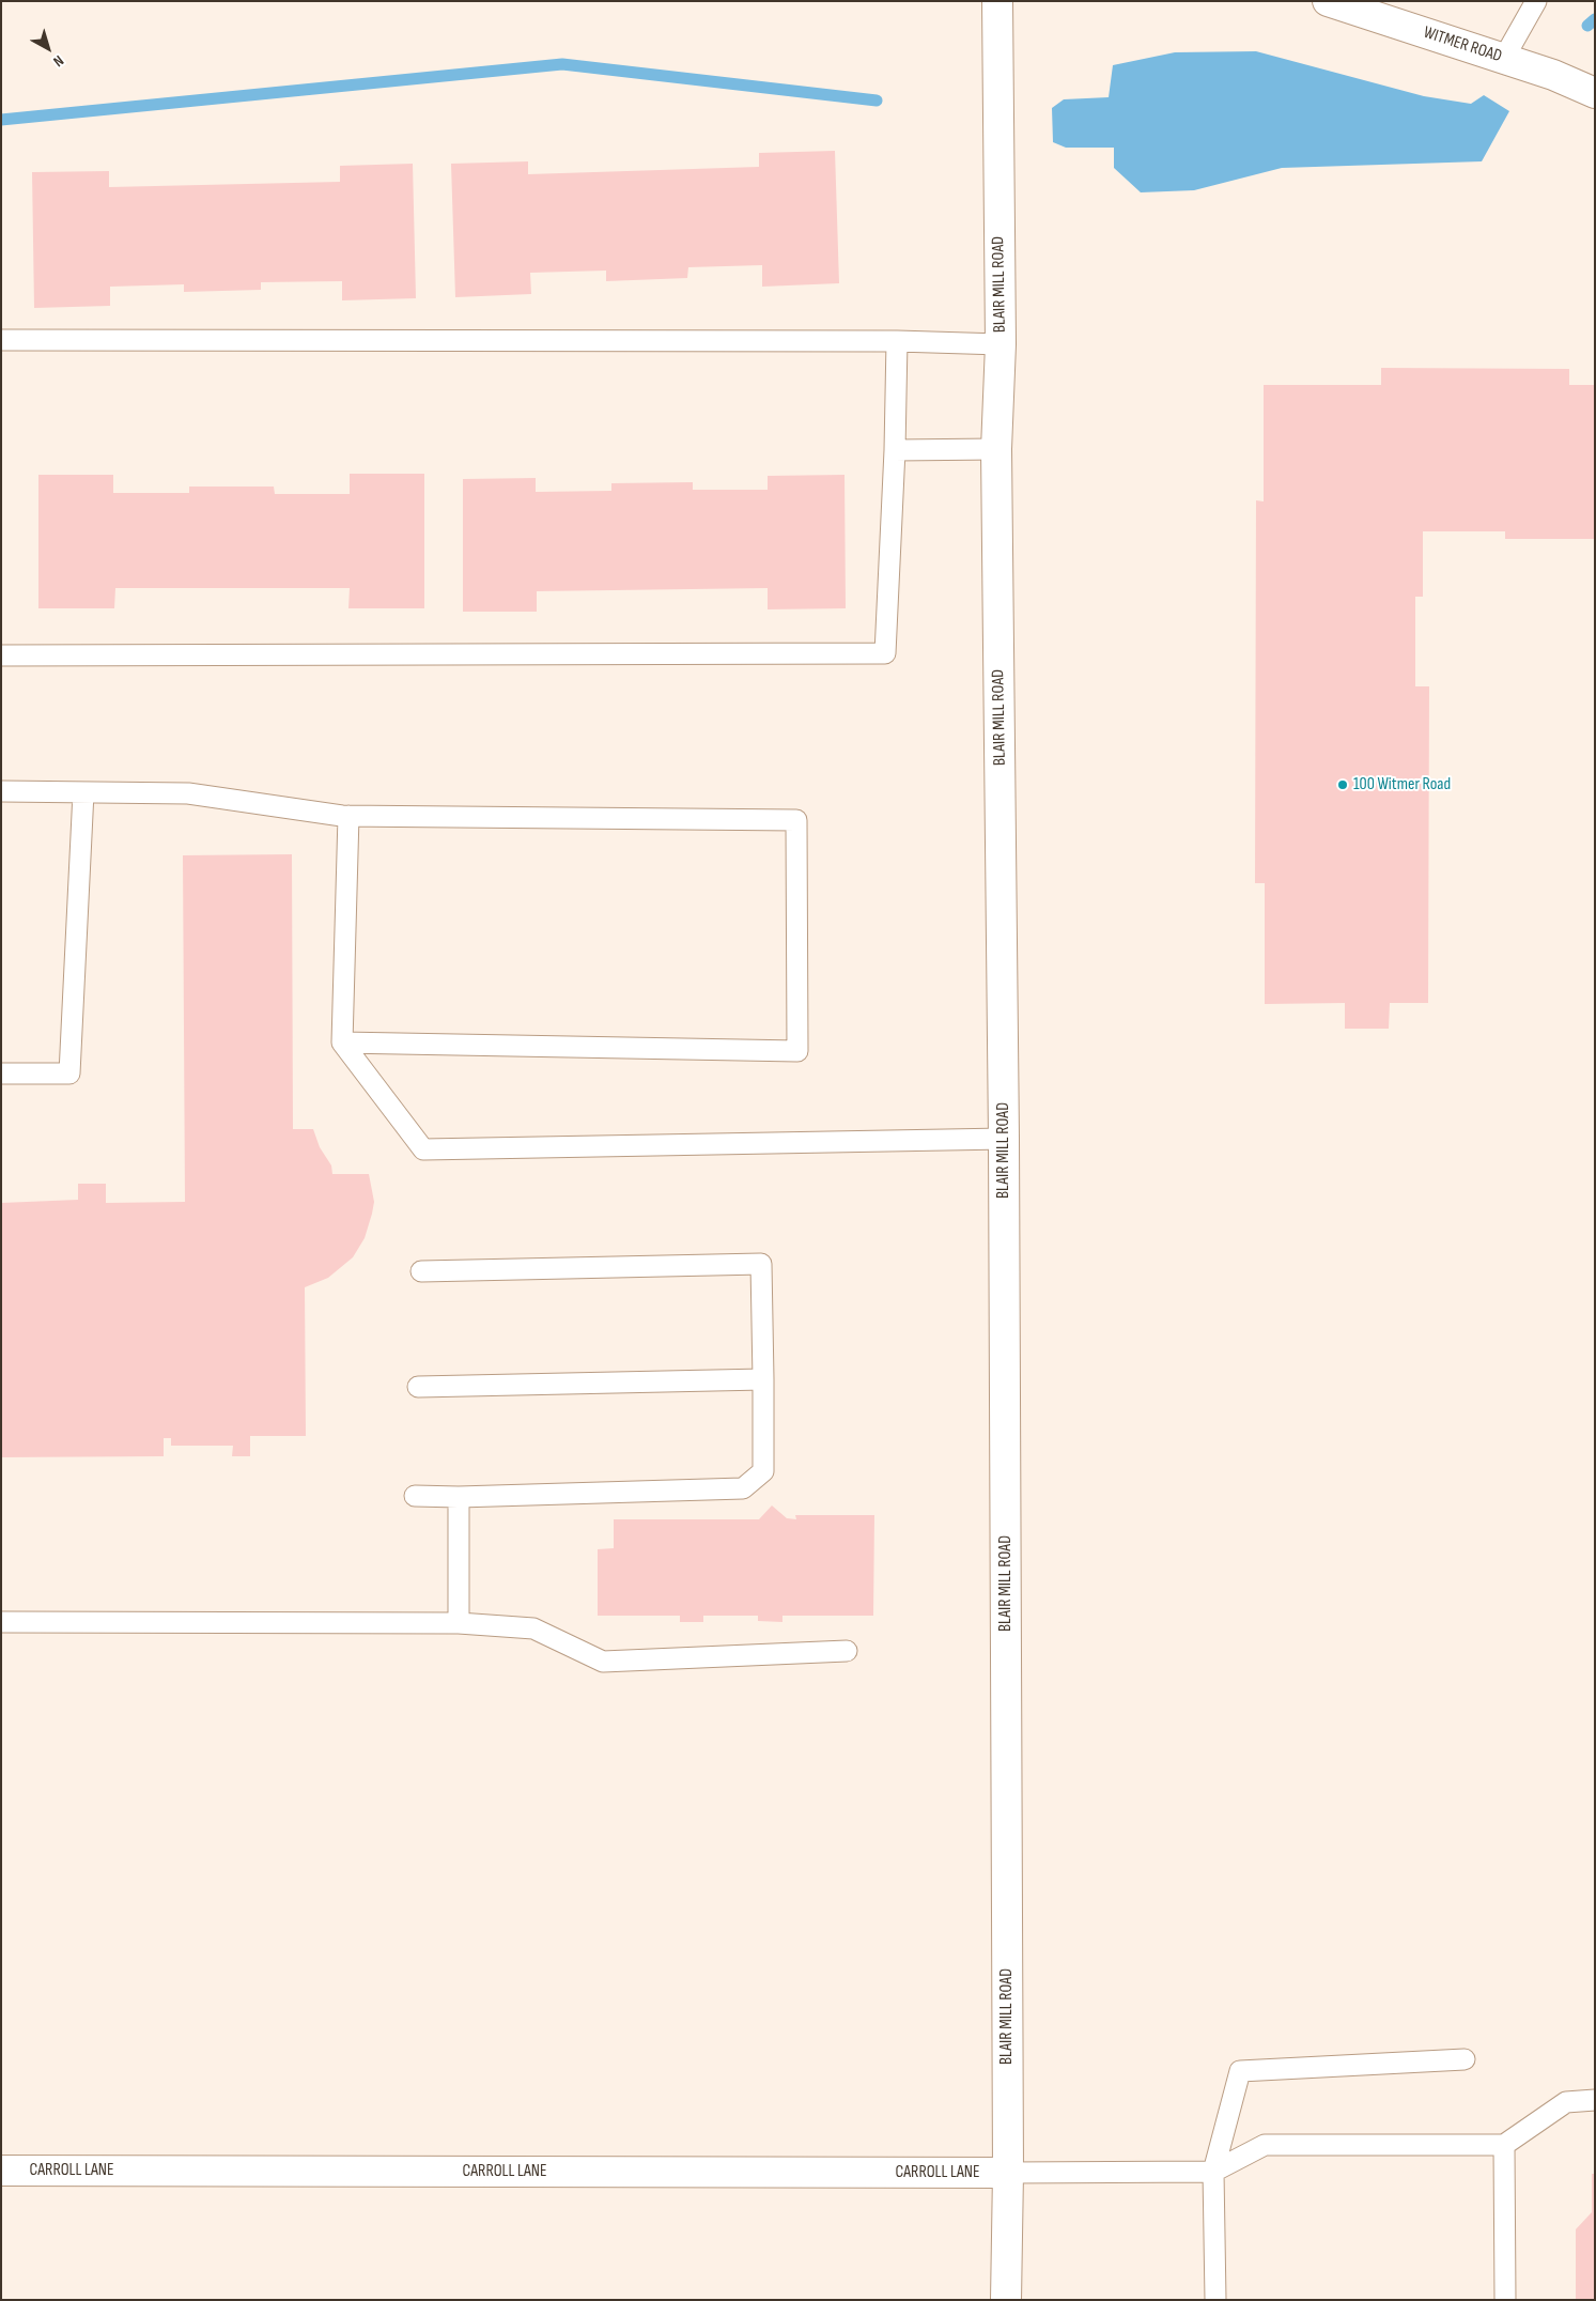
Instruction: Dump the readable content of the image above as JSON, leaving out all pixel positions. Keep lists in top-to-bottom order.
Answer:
{
  "streets": {
    "main road": ["WITMER ROAD", "BLAIR MILL ROAD", "CARROLL LANE"]
  },
  "crossings": [
    ["BLAIR MILL ROAD", "CARROLL LANE"]
  ],
  "places": ["100 Witmer Road"],
  "north": "bottom right"
}
